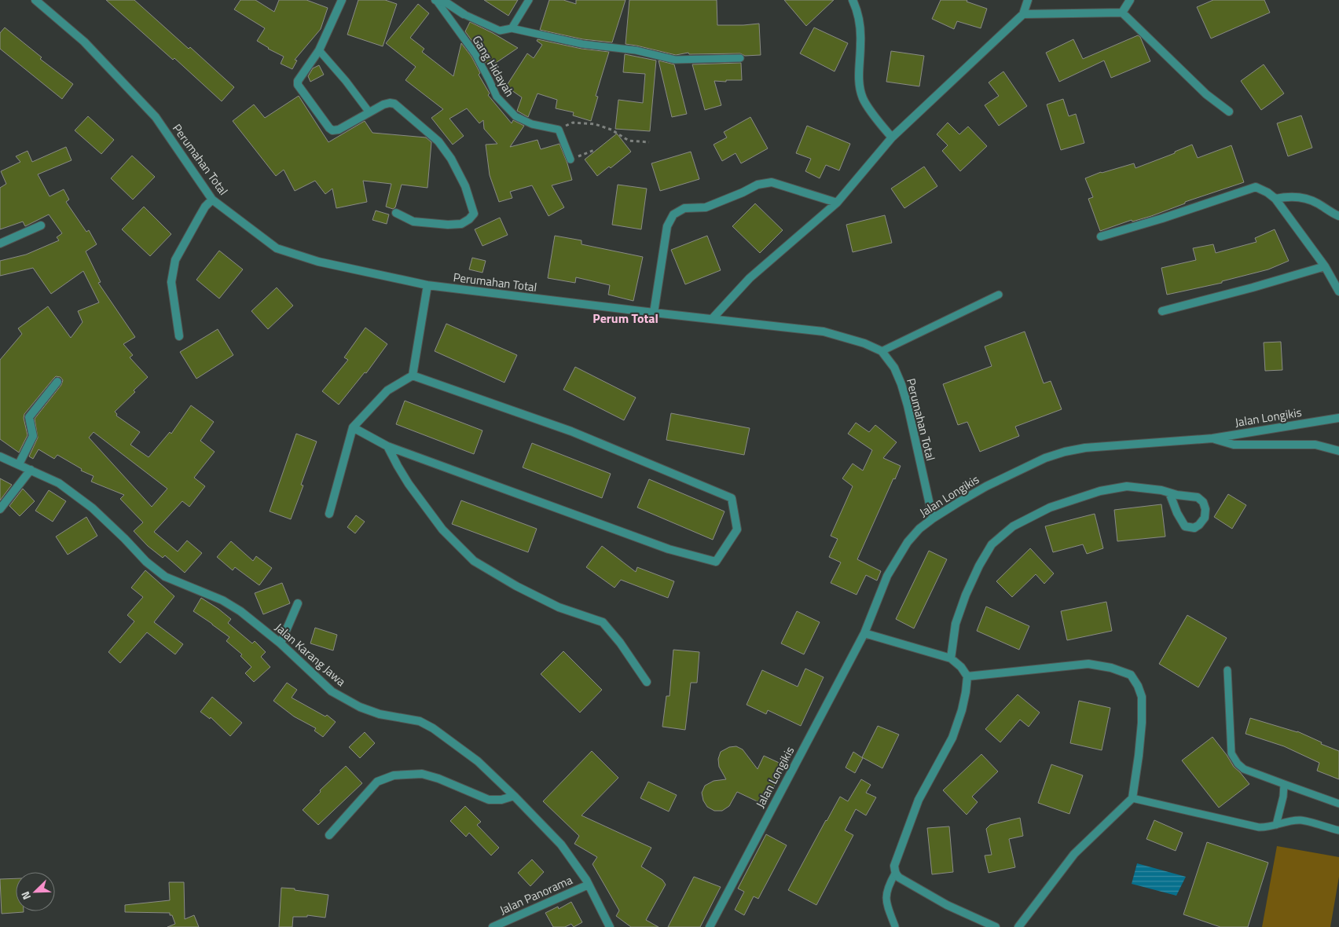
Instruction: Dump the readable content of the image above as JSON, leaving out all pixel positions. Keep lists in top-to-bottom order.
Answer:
{
  "streets": {
    "street": [
      "Perumahan Total",
      "Jalan Longikis",
      "Jalan Karang Jawa",
      "Jalan Panorama"
    ],
    "lane": ["Gang Hidayah"]
  },
  "crossings": [
    ["Perumahan Total", "Jalan Longikis"],
    ["Jalan Karang Jawa", "Jalan Panorama"]
  ],
  "districts": ["Perum Total"],
  "north": "bottom left"
}
